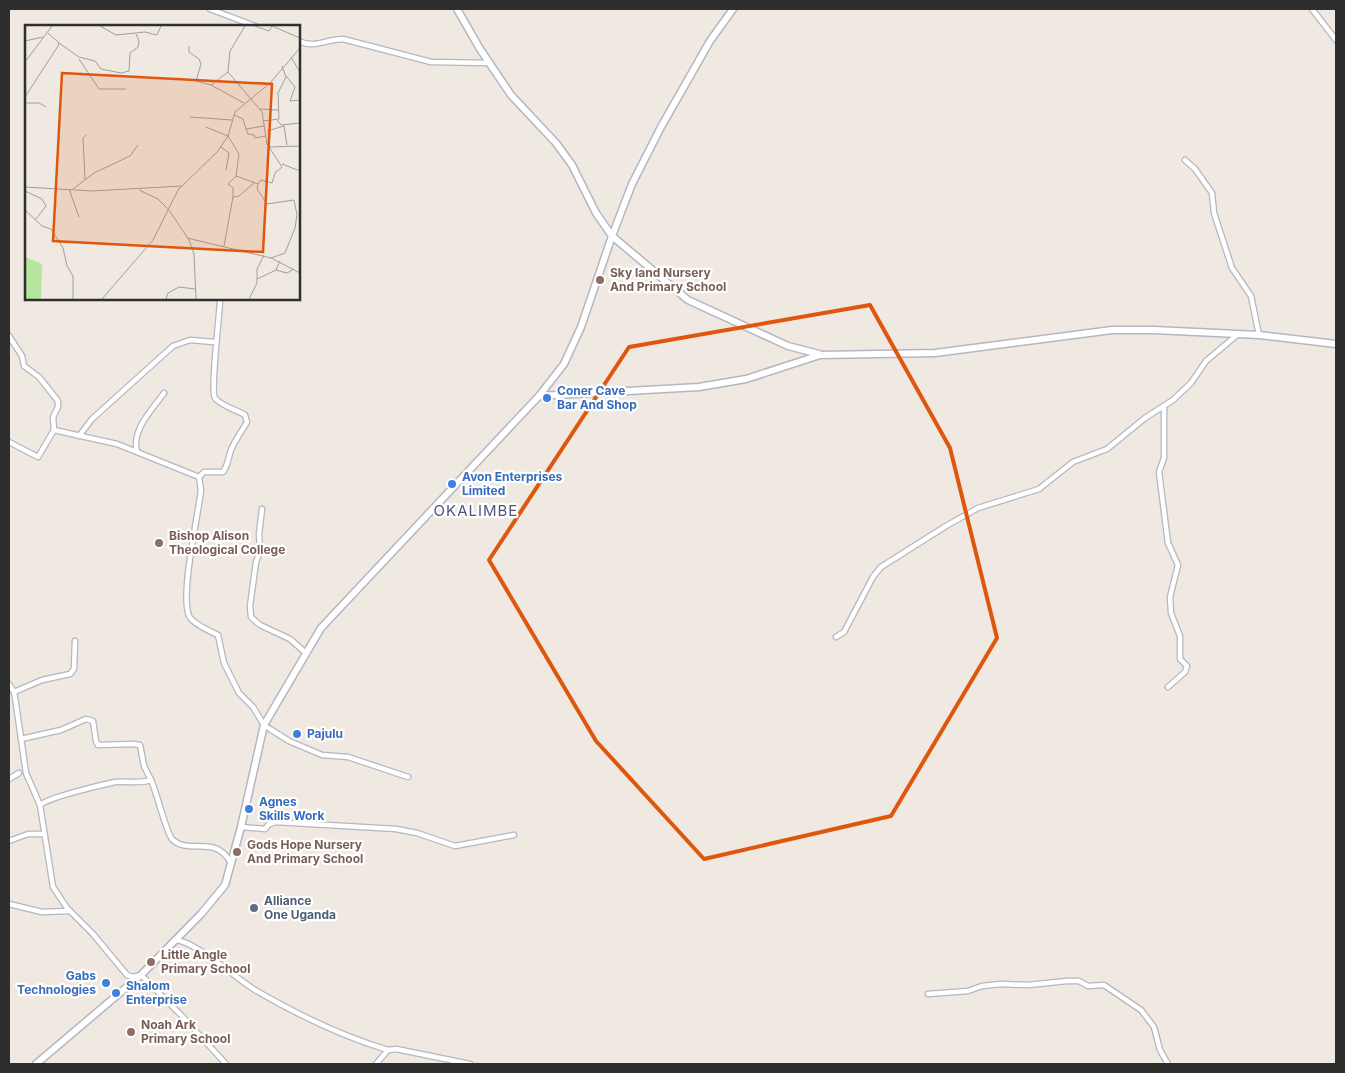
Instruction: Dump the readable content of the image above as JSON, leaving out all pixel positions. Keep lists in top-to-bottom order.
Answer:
{
  "districts": ["OKALIMBE"],
  "places": [
    "Sky land Nursery And Primary School",
    "Coner Cave Bar And Shop",
    "Avon Enterprises Limited",
    "Bishop Alison Theological College",
    "Pajulu",
    "Agnes Skills Work",
    "Gods Hope Nursery And Primary School",
    "Alliance One Uganda",
    "Little Angle Primary School",
    "Gabs Technologies",
    "Shalom Enterprise",
    "Noah Ark Primary School"
  ]
}
